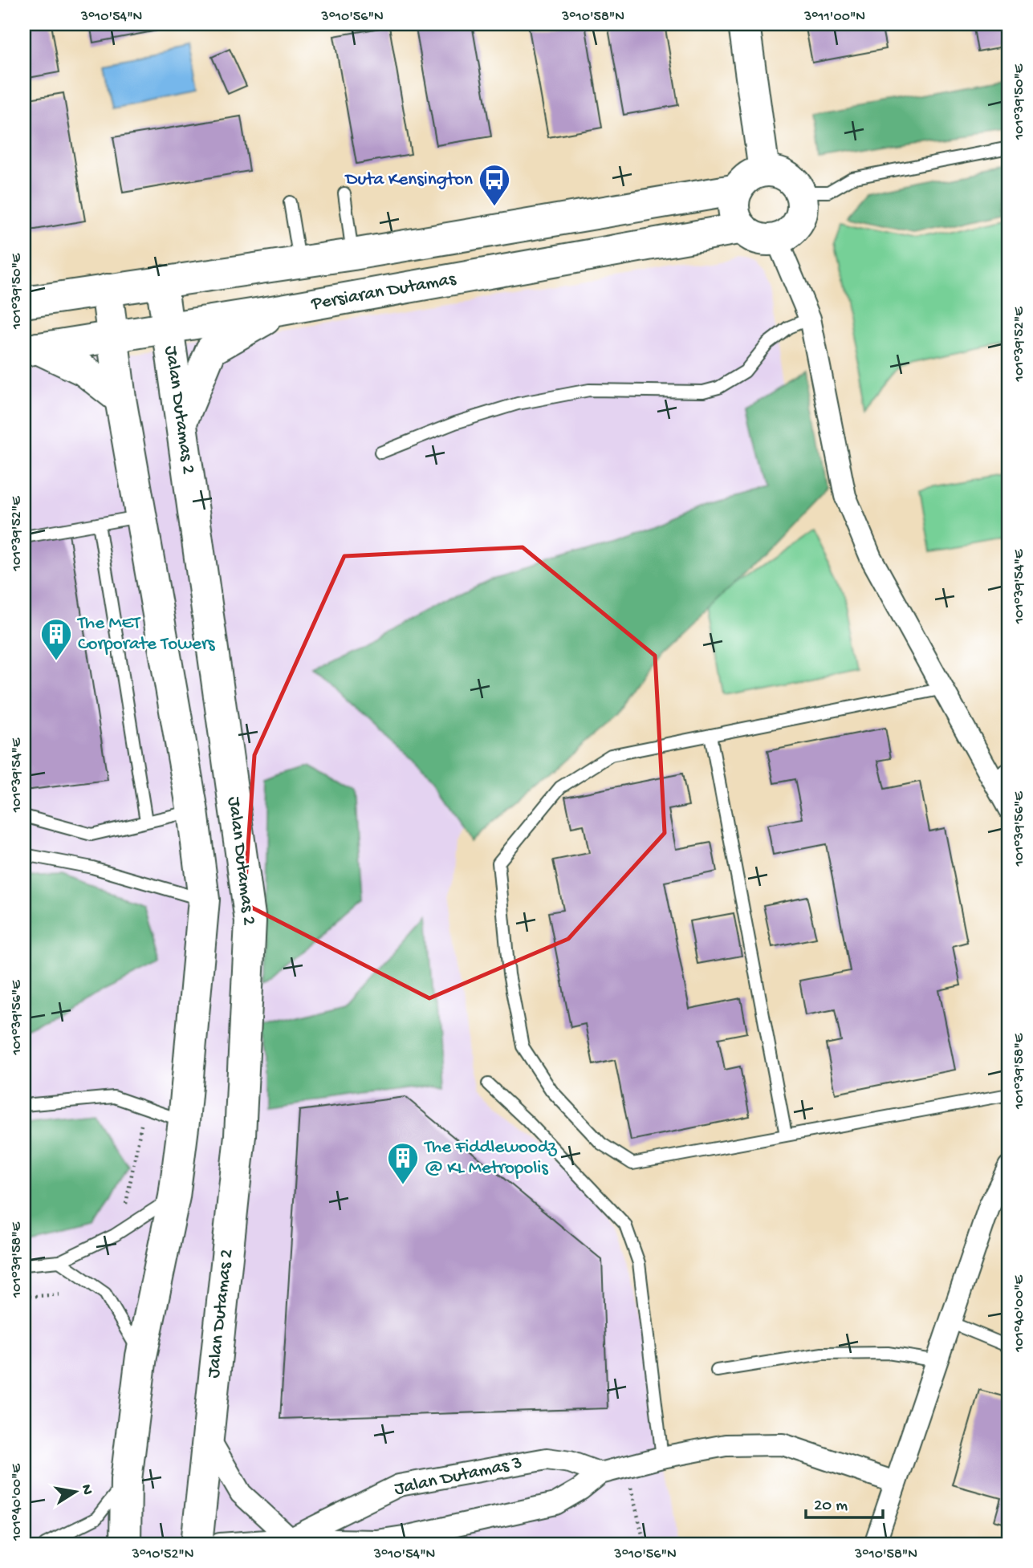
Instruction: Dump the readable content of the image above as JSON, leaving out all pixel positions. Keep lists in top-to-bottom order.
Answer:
{
  "streets": {
    "street": ["Persiaran Dutamas", "Jalan Dutamas 2", "Jalan Dutamas 3"]
  },
  "crossings": [
    ["Persiaran Dutamas", "Jalan Dutamas 2"]
  ],
  "places": {
    "bus stop": ["Duta Kensington"],
    "building": ["The MET Corporate Towers", "The Fiddlewoodz @ KL Metropolis"]
  },
  "scale_bar": "20 m",
  "north": "right",
  "coordinates": [
    "3°10'54\"N",
    "3°10'56\"N",
    "3°10'58\"N",
    "3°11'00\"N",
    "101°39'50\"E",
    "101°39'52\"E",
    "101°39'54\"E",
    "101°39'56\"E",
    "101°39'58\"E",
    "101°40'00\"E",
    "3°10'52\"N"
  ]
}
